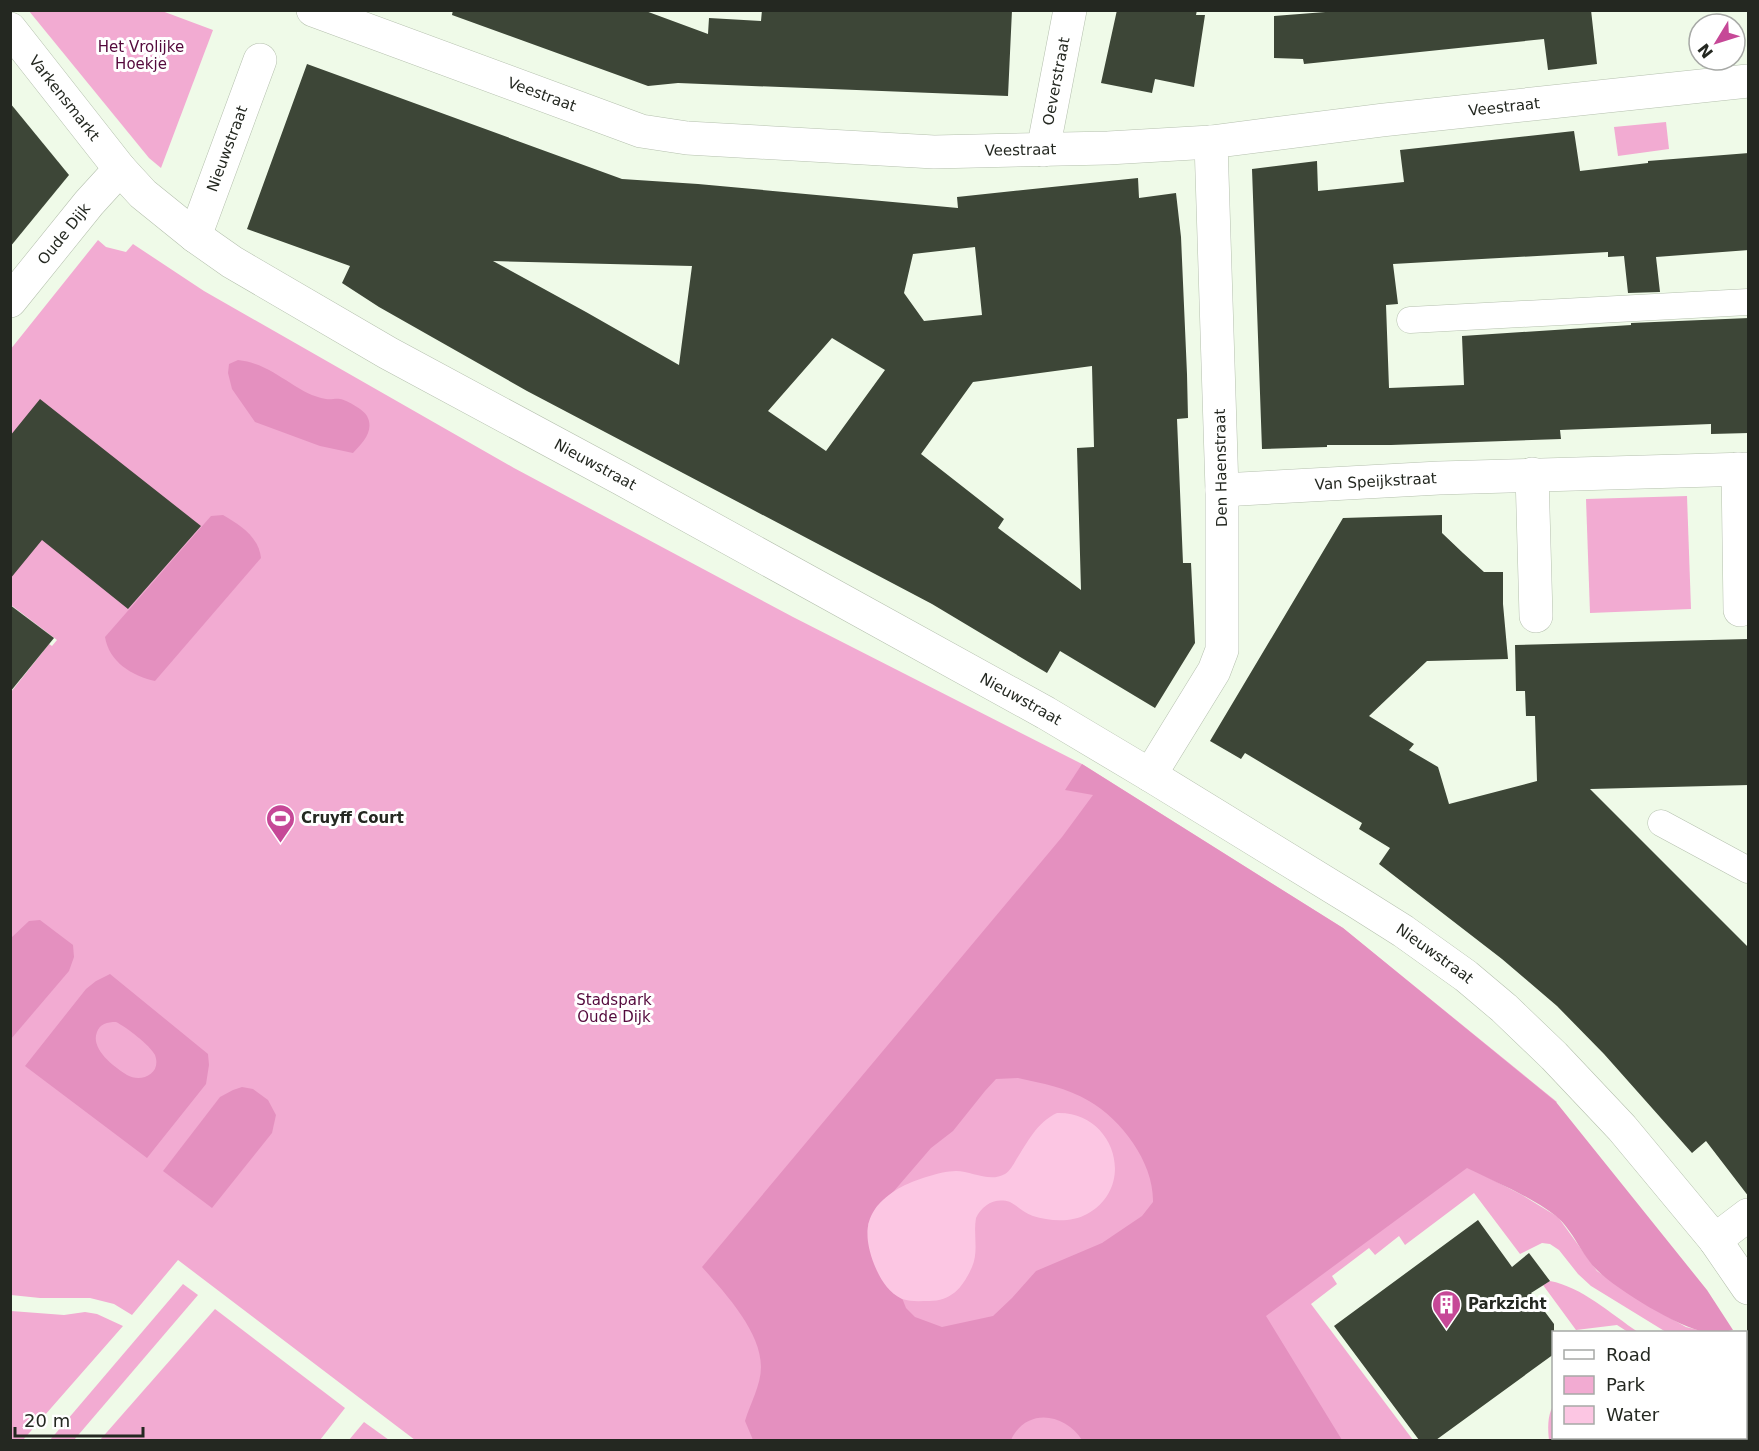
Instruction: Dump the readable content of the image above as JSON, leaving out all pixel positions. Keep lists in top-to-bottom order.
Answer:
{
  "streets": {
    "street": [
      "Oeverstraat",
      "Veestraat",
      "Varkensmarkt",
      "Nieuwstraat",
      "Oude Dijk",
      "Den Haenstraat",
      "Van Speijkstraat"
    ]
  },
  "crossings": [
    ["Oeverstraat", "Veestraat"],
    ["Veestraat", "Den Haenstraat"],
    ["Varkensmarkt", "Nieuwstraat"],
    ["Varkensmarkt", "Oude Dijk"],
    ["Nieuwstraat", "Oude Dijk"],
    ["Nieuwstraat", "Den Haenstraat"],
    ["Den Haenstraat", "Van Speijkstraat"]
  ],
  "parks": ["Het Vrolijke Hoekje", "Stadspark Oude Dijk"],
  "places": {
    "sports": ["Cruyff Court"],
    "building": ["Parkzicht"]
  },
  "legend": ["Road", "Park", "Water"],
  "scale_bar": "20 m",
  "north": "bottom left"
}
